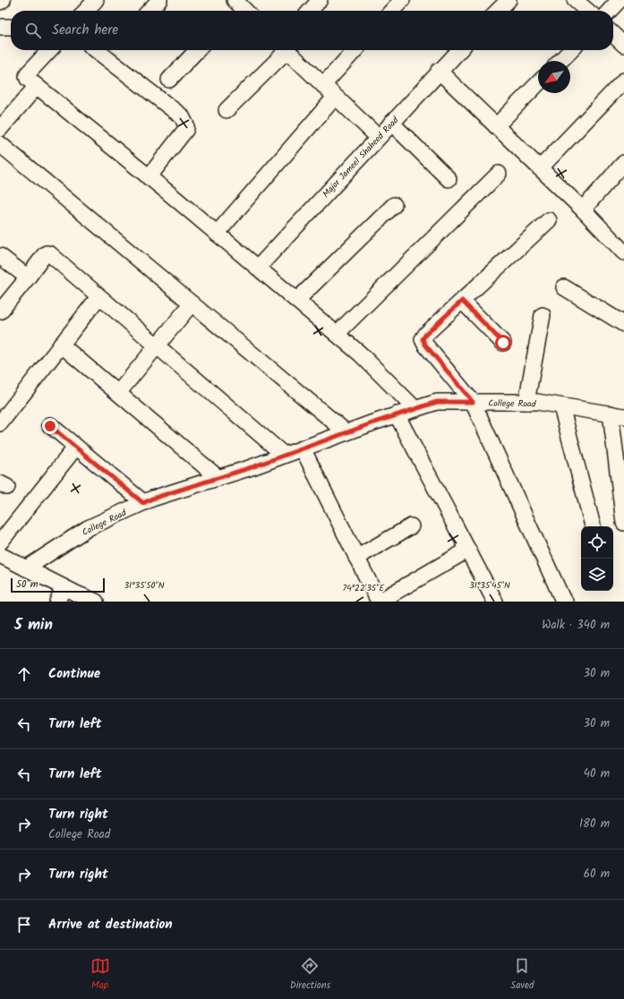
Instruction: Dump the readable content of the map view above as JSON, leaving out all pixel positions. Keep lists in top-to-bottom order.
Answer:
{
  "streets": {
    "street": ["Major Jameel Shaheed Road", "College Road"]
  },
  "scale_bar": "50 m",
  "north": "bottom left",
  "page": {
    "search": "Search here",
    "scale": "50 m",
    "heading": ["5 min", "Walk · 340 m"],
    "list": [
      ["Continue", "30 m"],
      ["Turn left", "30 m"],
      ["Turn left", "40 m"],
      ["Turn right", "College Road", "180 m"],
      ["Turn right", "60 m"],
      "Arrive at destination"
    ],
    "nav": ["Map", "Directions", "Saved"]
  },
  "coordinates": ["31°35'50\"N", "31°35'45\"N", "74°22'35\"E"]
}
